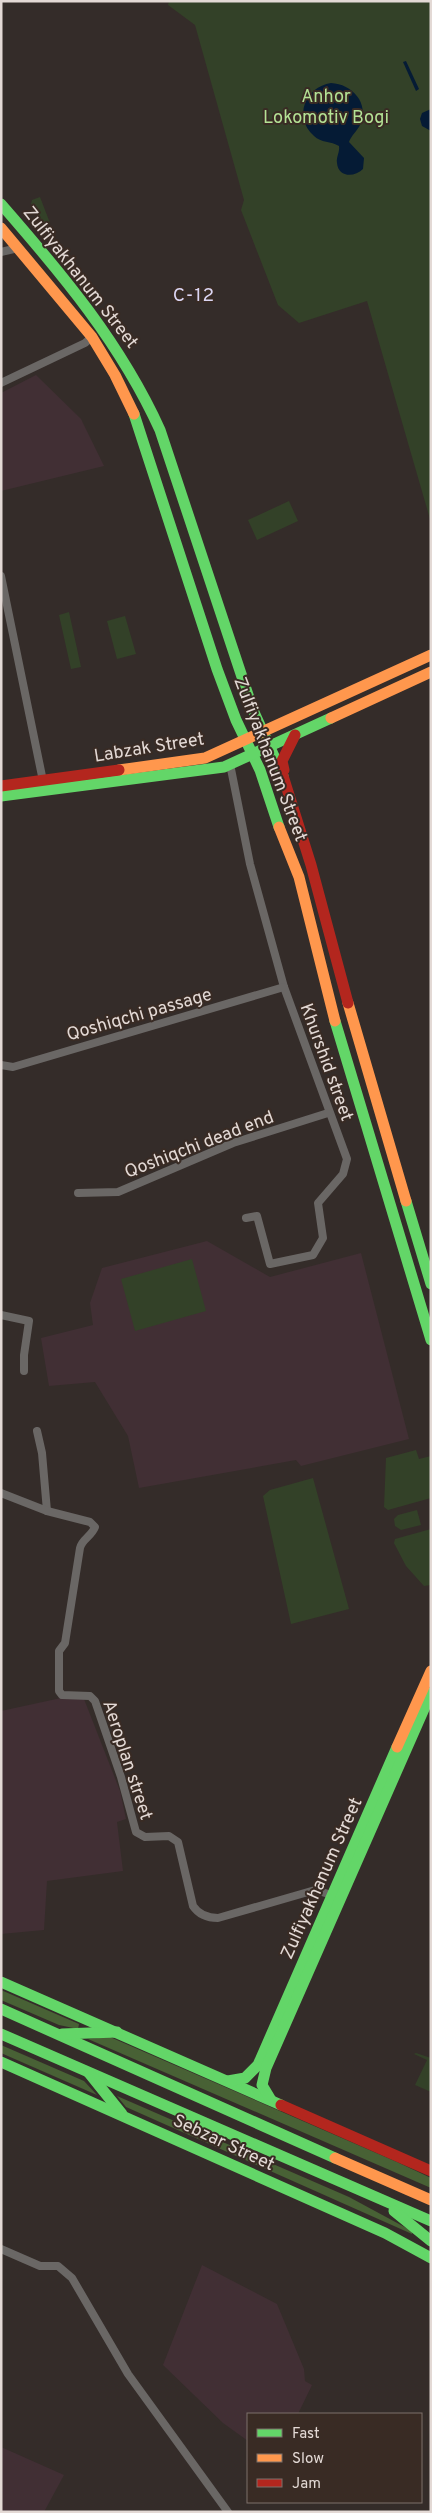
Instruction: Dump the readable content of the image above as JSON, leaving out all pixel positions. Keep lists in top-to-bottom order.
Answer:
{
  "streets": {
    "main road": ["Zulfiyakhanum Street", "Labzak Street", "Sebzar Street"],
    "street": [
      "Qoshiqchi passage",
      "Khurshid street",
      "Qoshiqchi dead end",
      "Aeroplan street"
    ]
  },
  "crossings": [
    ["Zulfiyakhanum Street", "Labzak Street"],
    ["Zulfiyakhanum Street", "Aeroplan street"],
    ["Labzak Street", "Khurshid street"],
    ["Qoshiqchi passage", "Khurshid street"],
    ["Khurshid street", "Qoshiqchi dead end"]
  ],
  "districts": ["C-12"],
  "parks": ["Anhor Lokomotiv Bogi"],
  "legend": ["Fast", "Slow", "Jam"]
}
